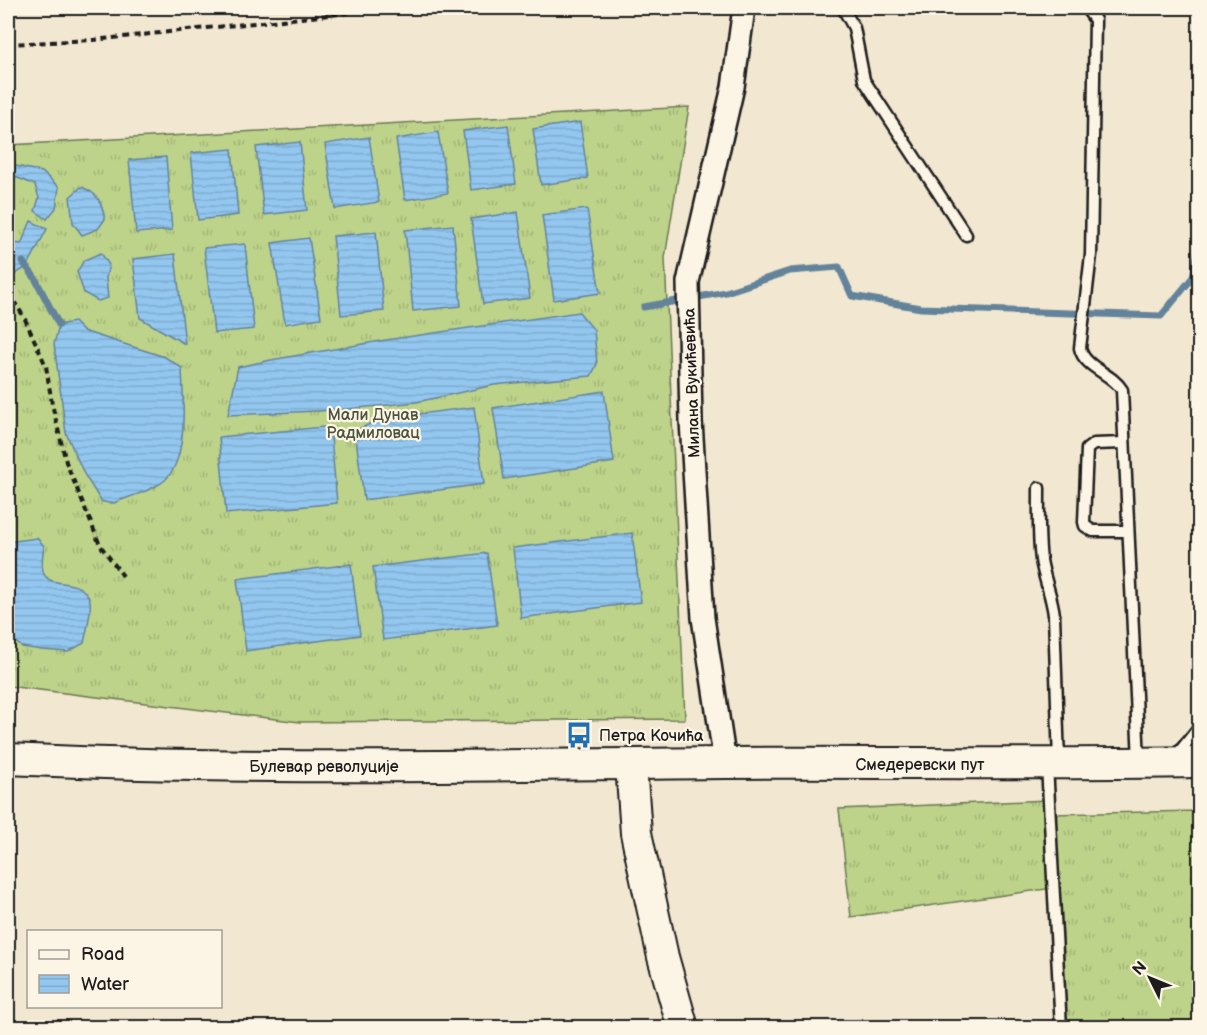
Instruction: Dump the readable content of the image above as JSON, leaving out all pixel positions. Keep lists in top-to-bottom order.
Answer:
{
  "streets": {
    "main road": ["Смедеревски пут", "Булевар револуције"],
    "street": ["Милана Вукићевића"]
  },
  "crossings": [
    ["Милана Вукићевића", "Смедеревски пут"],
    ["Смедеревски пут", "Булевар револуције"]
  ],
  "parks": ["Мали Дунав Радмиловац"],
  "places": {
    "bus stop": ["Петра Кочића"]
  },
  "legend": ["Road", "Water"],
  "north": "top left"
}
